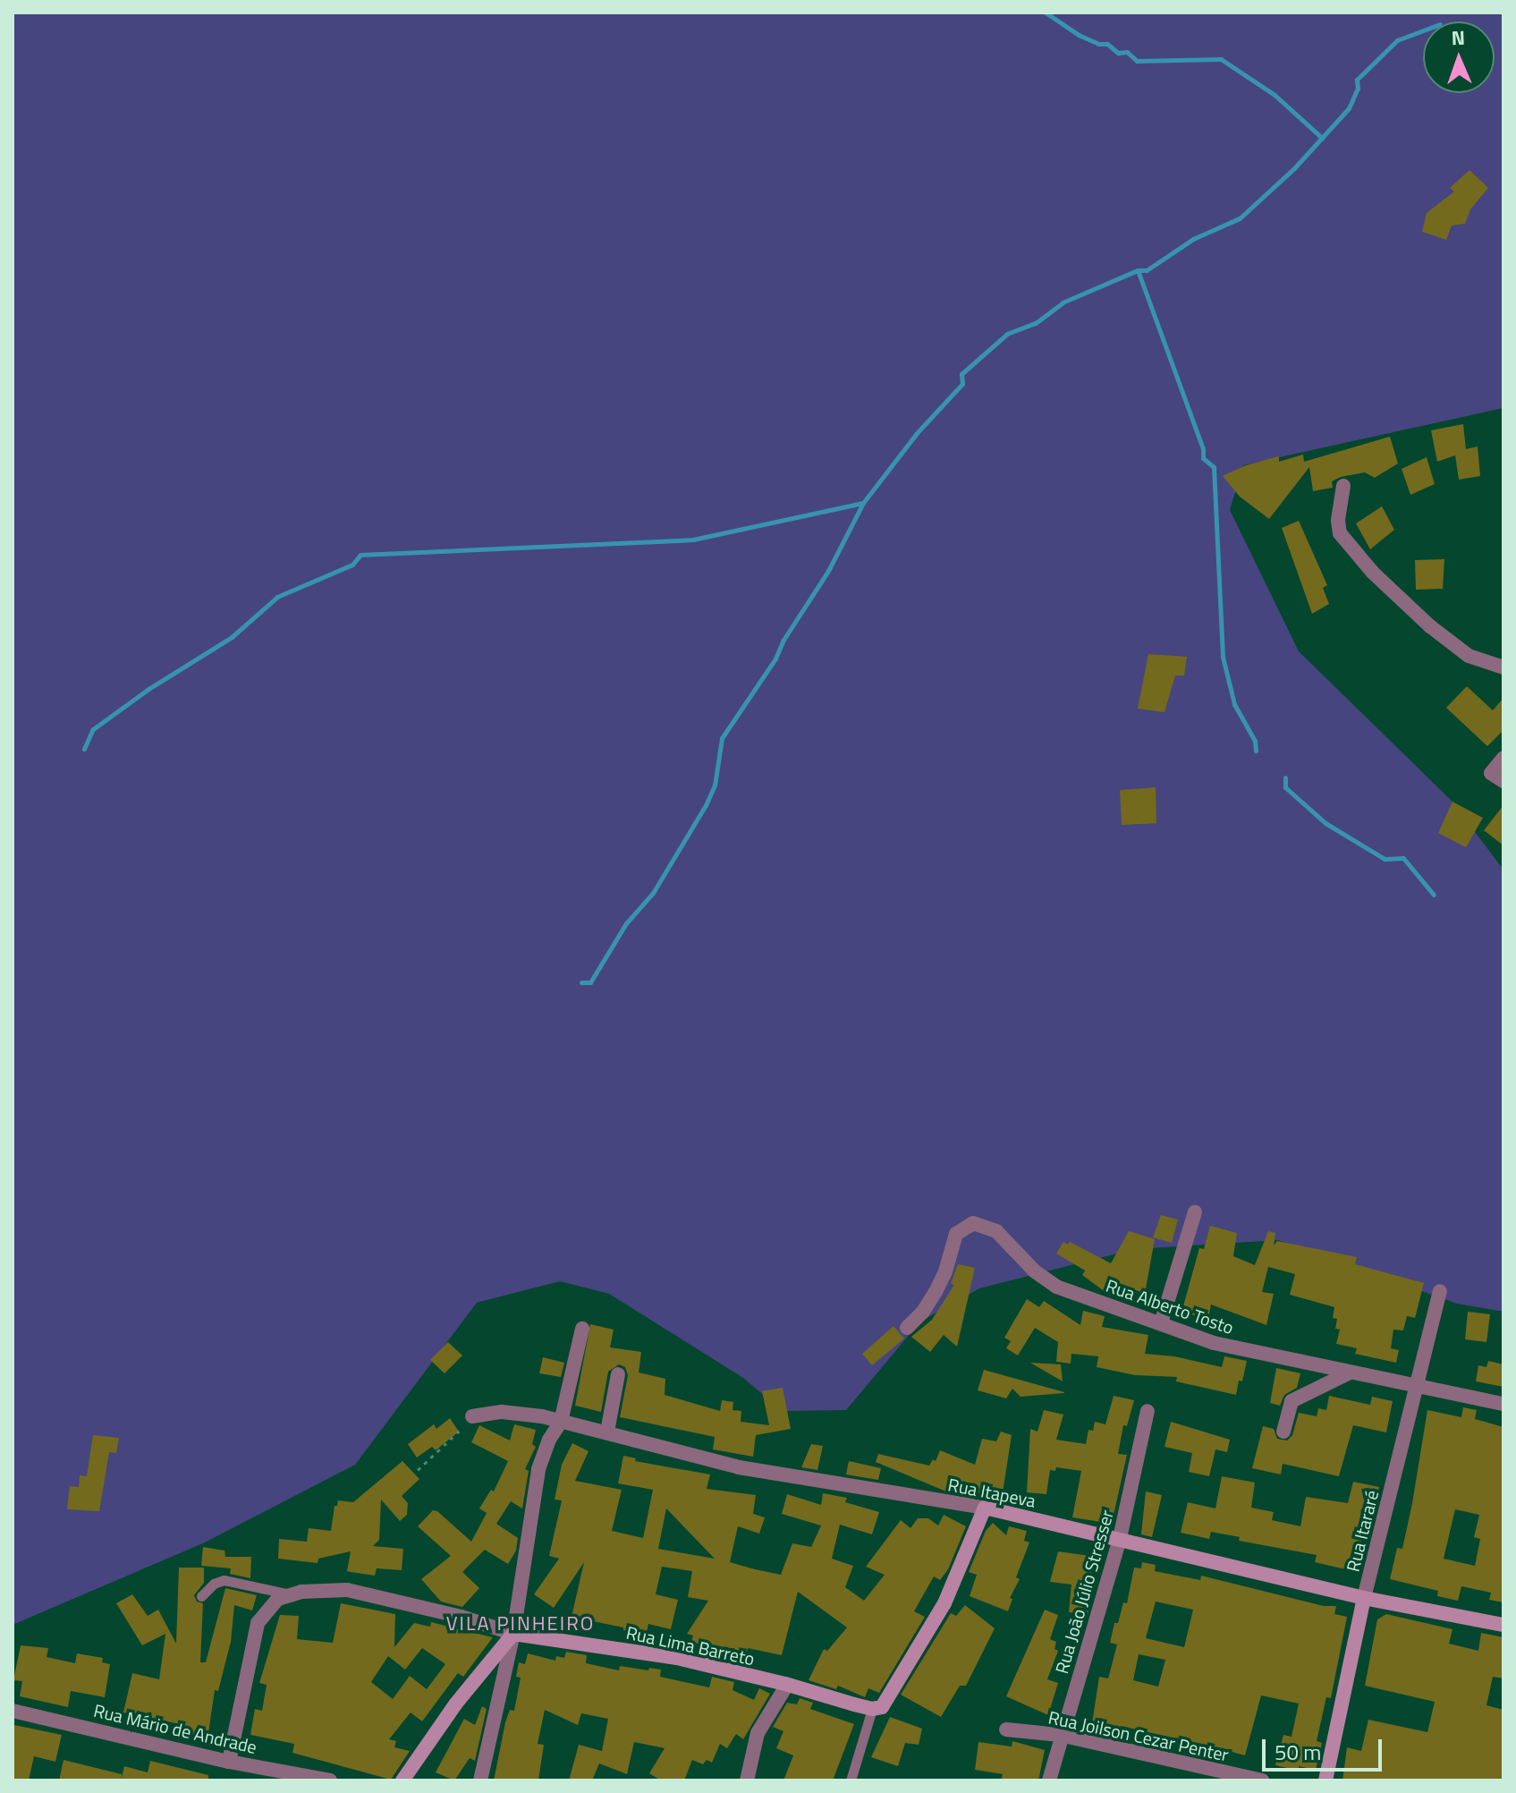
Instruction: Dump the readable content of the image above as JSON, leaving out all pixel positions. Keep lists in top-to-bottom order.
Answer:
{
  "streets": {
    "street": [
      "Rua Alberto Tosto",
      "Rua Itapeva",
      "Rua Itararé",
      "Rua João Júlio Stresser",
      "Rua Lima Barreto",
      "Rua Mário de Andrade",
      "Rua Joilson Cezar Penter"
    ]
  },
  "crossings": [
    ["Rua Alberto Tosto", "Rua Itararé"],
    ["Rua Itapeva", "Rua Itararé"],
    ["Rua Itapeva", "Rua João Júlio Stresser"],
    ["Rua João Júlio Stresser", "Rua Joilson Cezar Penter"]
  ],
  "districts": ["VILA PINHEIRO"],
  "scale_bar": "50 m",
  "north": "top"
}
